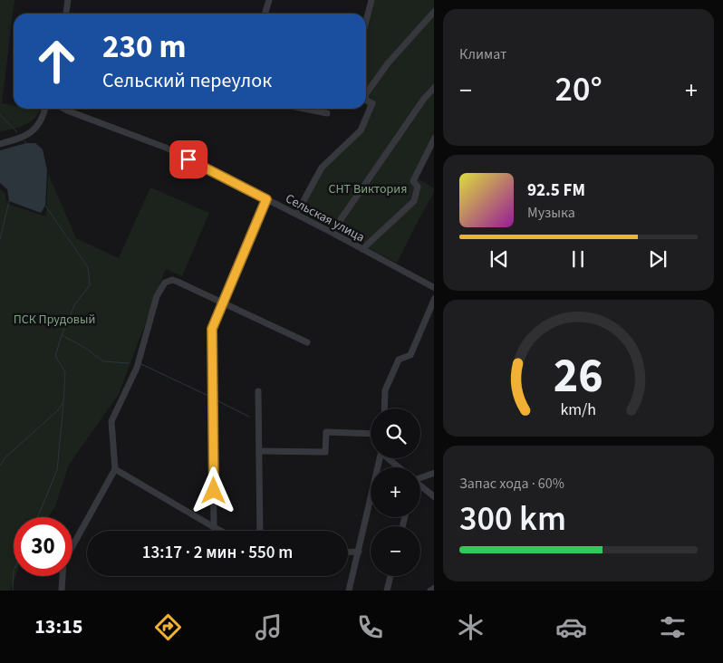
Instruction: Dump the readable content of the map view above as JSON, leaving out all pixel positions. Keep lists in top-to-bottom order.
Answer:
{
  "streets": {
    "street": ["Сельская улица"]
  },
  "parks": ["СНТ Виктория", "ПСК Прудовый"],
  "page": {
    "tile": [
      "Климат",
      ["Запас хода · 60%", "300 km"]
    ],
    "turn": ["230 m", "Сельский переулок"],
    "heat": ["−", "20°", "+"],
    "song": ["92.5 FM", "Музыка"],
    "map_buttons": ["+", "−"],
    "limit": "30",
    "trip": "13:17 · 2 мин · 550 m",
    "tabs": "13:15",
    "gauge": ["26", "km/h"]
  }
}
